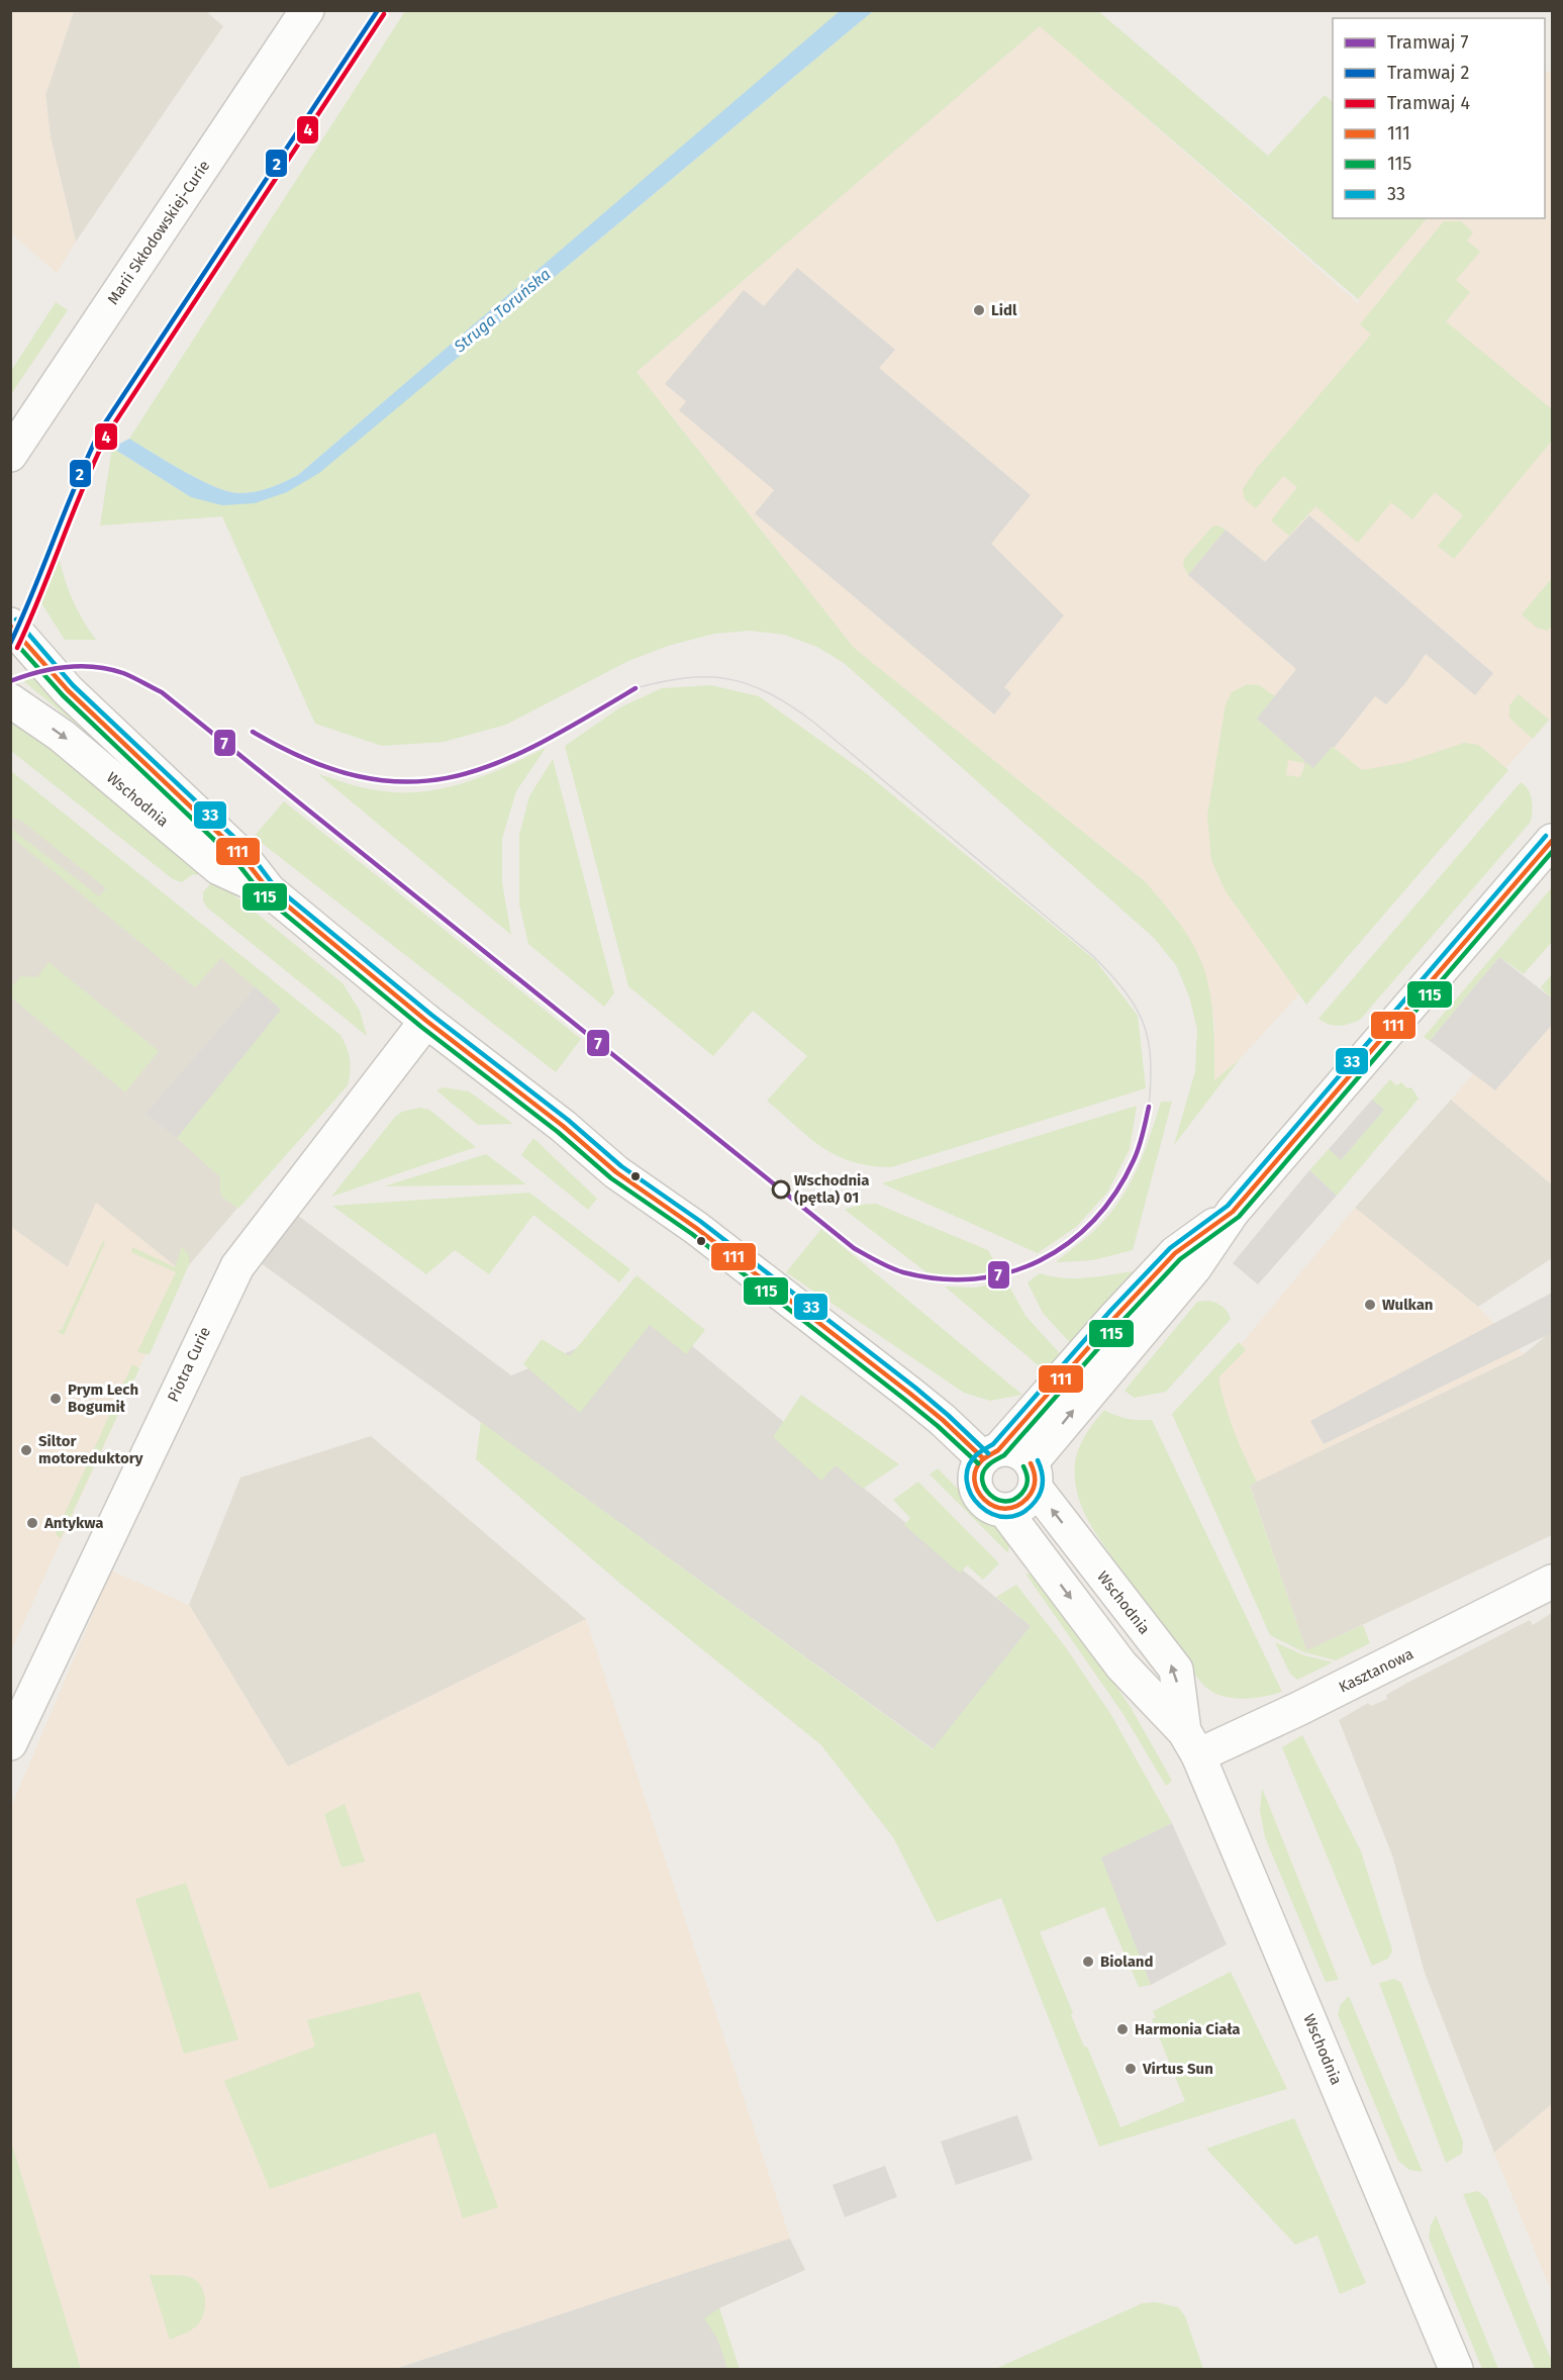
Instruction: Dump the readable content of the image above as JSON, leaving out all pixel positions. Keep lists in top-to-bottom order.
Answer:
{
  "streets": {
    "street": [
      "Marii Skłodowskiej-Curie",
      "Wschodnia",
      "Piotra Curie",
      "Kasztanowa"
    ]
  },
  "crossings": [
    ["Wschodnia", "Piotra Curie"],
    ["Wschodnia", "Kasztanowa"]
  ],
  "water": ["Struga Toruńska"],
  "places": [
    "Lidl",
    "Wschodnia (pętla) 01",
    "Wulkan",
    "Prym Lech Bogumił",
    "Siltor motoreduktory",
    "Antykwa",
    "Bioland",
    "Harmonia Ciała",
    "Virtus Sun"
  ],
  "lines": [
    "tram line 2",
    "tram line 4",
    "transit line 33",
    "transit line 111",
    "transit line 115",
    "tram line 7"
  ],
  "legend": [
    "Tramwaj 7",
    "Tramwaj 2",
    "Tramwaj 4",
    "111",
    "115",
    "33"
  ]
}
